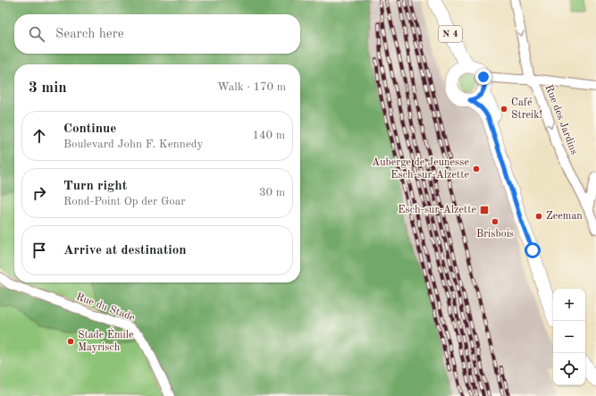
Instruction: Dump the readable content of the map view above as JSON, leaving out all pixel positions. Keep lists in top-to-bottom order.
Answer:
{
  "streets": {
    "main road": ["N 4"],
    "street": ["Rue des Jardins", "Rue du Stade"]
  },
  "one_way": ["Rue des Jardins"],
  "places": {
    "other": [
      "Café Streik!",
      "Auberge de Jeunesse Esch-sur-Alzette",
      "Zeeman",
      "Brisbois",
      "Stade Émile Mayrisch"
    ],
    "transit": ["Esch-sur-Alzette"]
  },
  "page": {
    "search": "Search here",
    "heading": ["3 min", "Walk · 170 m"],
    "list": [
      ["Continue", "Boulevard John F. Kennedy", "140 m"],
      ["Turn right", "Rond-Point Op der Goar", "30 m"],
      "Arrive at destination"
    ],
    "map_buttons": ["+", "−"]
  }
}
